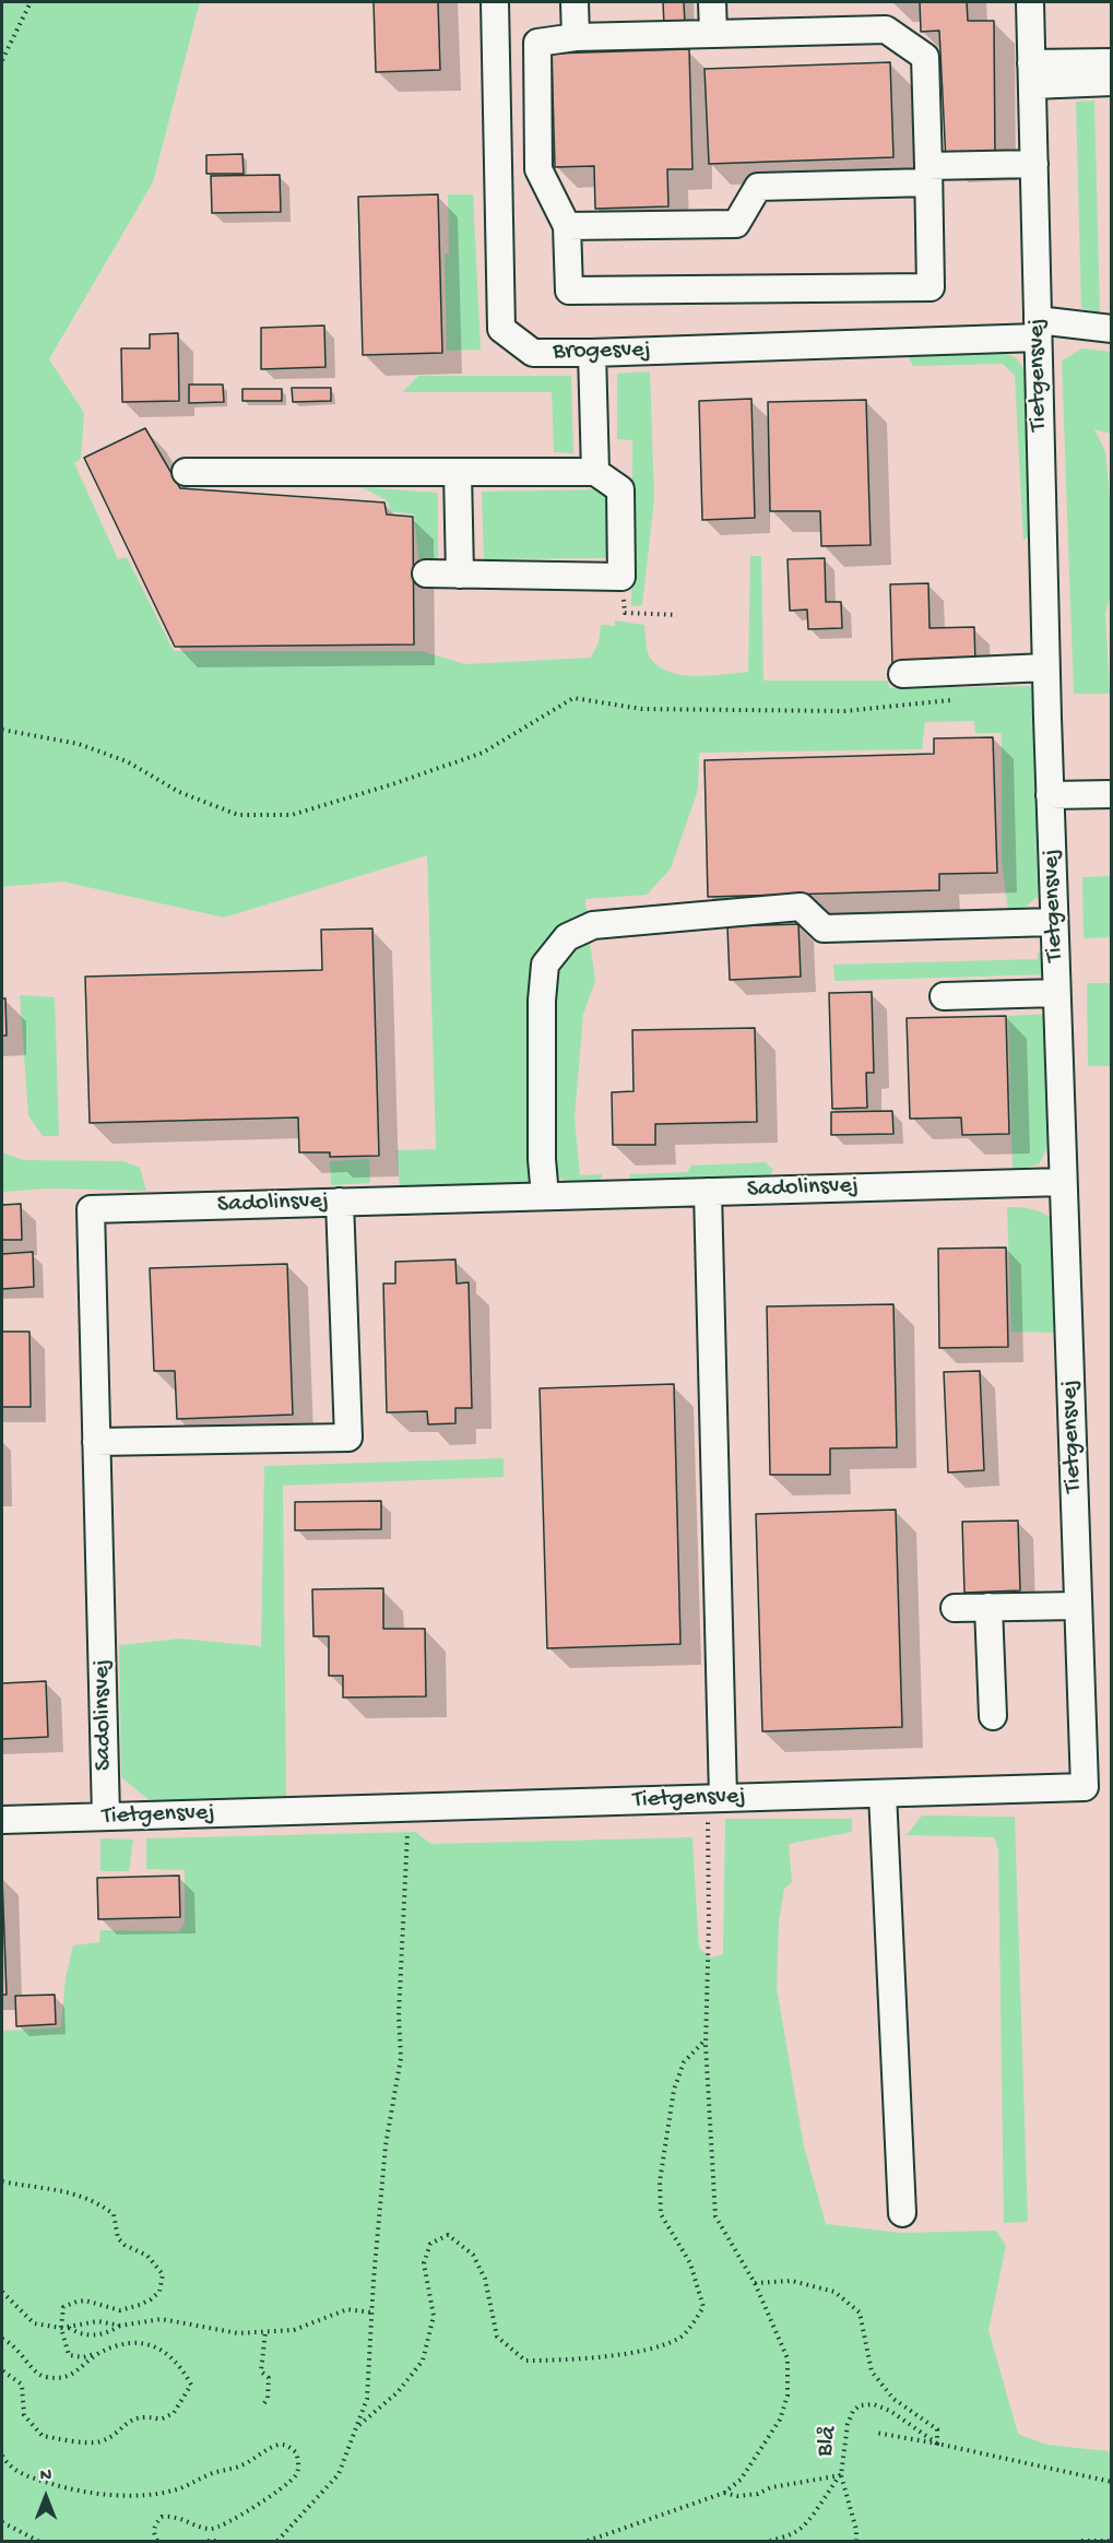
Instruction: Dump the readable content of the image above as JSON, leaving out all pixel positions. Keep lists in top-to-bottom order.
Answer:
{
  "streets": {
    "street": ["Brogesvej", "Tietgensvej", "Sadolinsvej"],
    "path": ["Blå"]
  },
  "crossings": [
    ["Brogesvej", "Tietgensvej"],
    ["Tietgensvej", "Sadolinsvej"]
  ],
  "north": "top"
}
